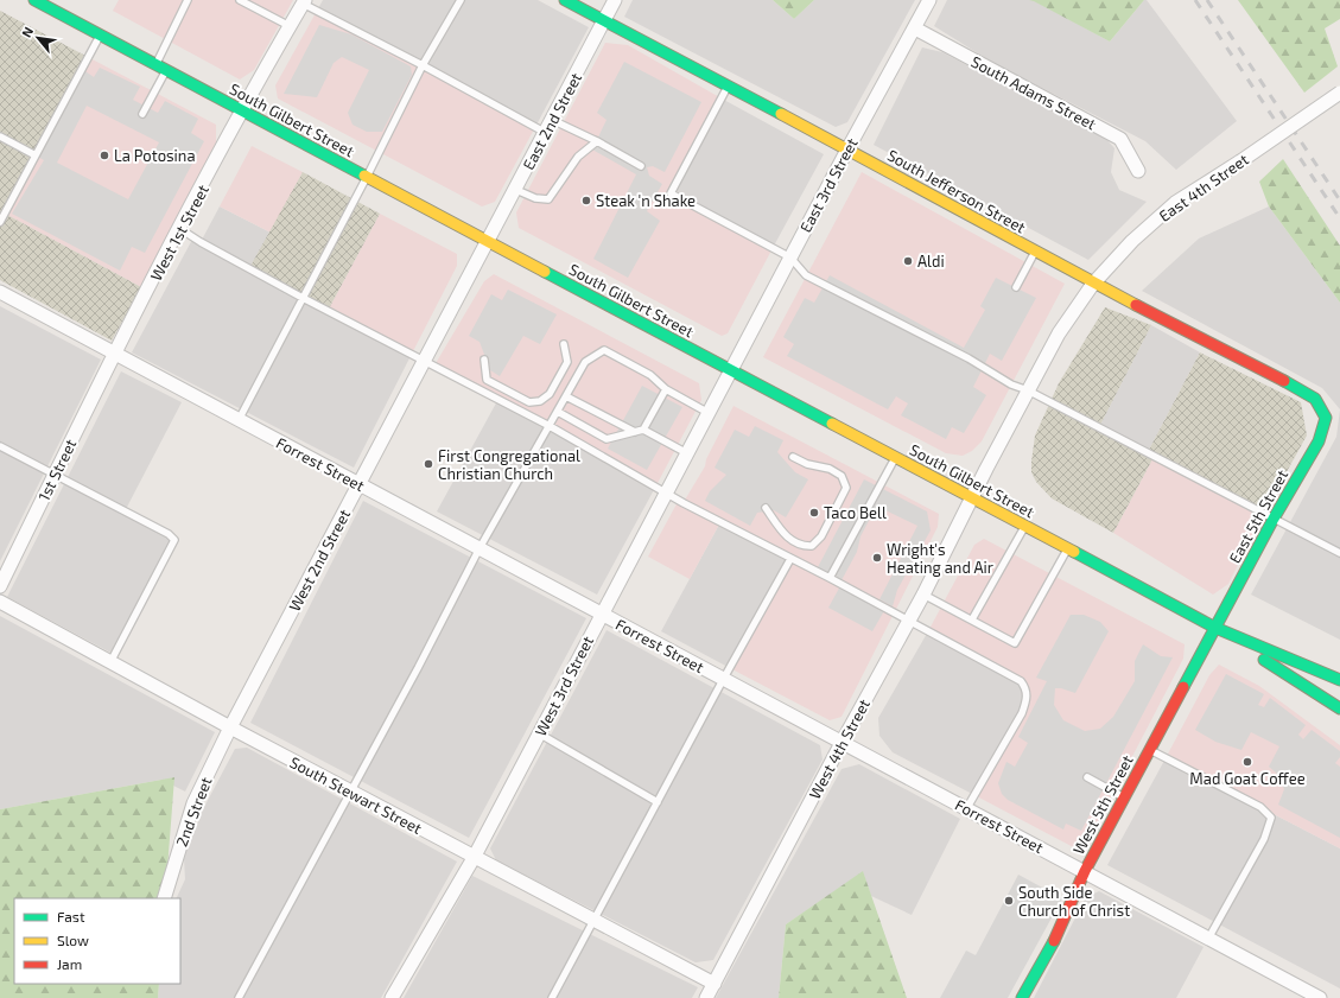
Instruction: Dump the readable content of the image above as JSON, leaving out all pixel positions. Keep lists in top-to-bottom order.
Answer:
{
  "streets": {
    "main road": [
      "South Gilbert Street",
      "South Jefferson Street",
      "East 5th Street",
      "West 5th Street"
    ],
    "street": [
      "South Adams Street",
      "East 2nd Street",
      "East 3rd Street",
      "East 4th Street",
      "West 1st Street",
      "Forrest Street",
      "1st Street",
      "West 2nd Street",
      "West 3rd Street",
      "West 4th Street",
      "South Stewart Street",
      "2nd Street"
    ]
  },
  "crossings": [
    ["South Adams Street", "East 3rd Street"],
    ["South Gilbert Street", "East 2nd Street"],
    ["South Gilbert Street", "East 3rd Street"],
    ["South Gilbert Street", "East 4th Street"],
    ["South Gilbert Street", "West 1st Street"],
    ["South Gilbert Street", "East 5th Street"],
    ["South Gilbert Street", "West 2nd Street"],
    ["South Gilbert Street", "West 3rd Street"],
    ["South Gilbert Street", "West 4th Street"],
    ["South Gilbert Street", "West 5th Street"],
    ["East 2nd Street", "South Jefferson Street"],
    ["East 2nd Street", "West 2nd Street"],
    ["East 3rd Street", "South Jefferson Street"],
    ["East 3rd Street", "West 3rd Street"],
    ["East 4th Street", "South Jefferson Street"],
    ["East 4th Street", "West 4th Street"],
    ["South Jefferson Street", "East 5th Street"],
    ["West 1st Street", "Forrest Street"],
    ["West 1st Street", "1st Street"],
    ["Forrest Street", "1st Street"],
    ["Forrest Street", "West 2nd Street"],
    ["Forrest Street", "West 3rd Street"],
    ["Forrest Street", "West 4th Street"],
    ["Forrest Street", "West 5th Street"],
    ["East 5th Street", "West 5th Street"],
    ["West 2nd Street", "South Stewart Street"],
    ["West 2nd Street", "2nd Street"],
    ["West 3rd Street", "South Stewart Street"],
    ["West 4th Street", "South Stewart Street"],
    ["South Stewart Street", "2nd Street"]
  ],
  "places": [
    "La Potosina",
    "Steak 'n Shake",
    "Aldi",
    "First Congregational Christian Church",
    "Taco Bell",
    "Wright's Heating and Air",
    "Mad Goat Coffee",
    "South Side Church of Christ"
  ],
  "legend": ["Fast", "Slow", "Jam"],
  "north": "top left"
}
